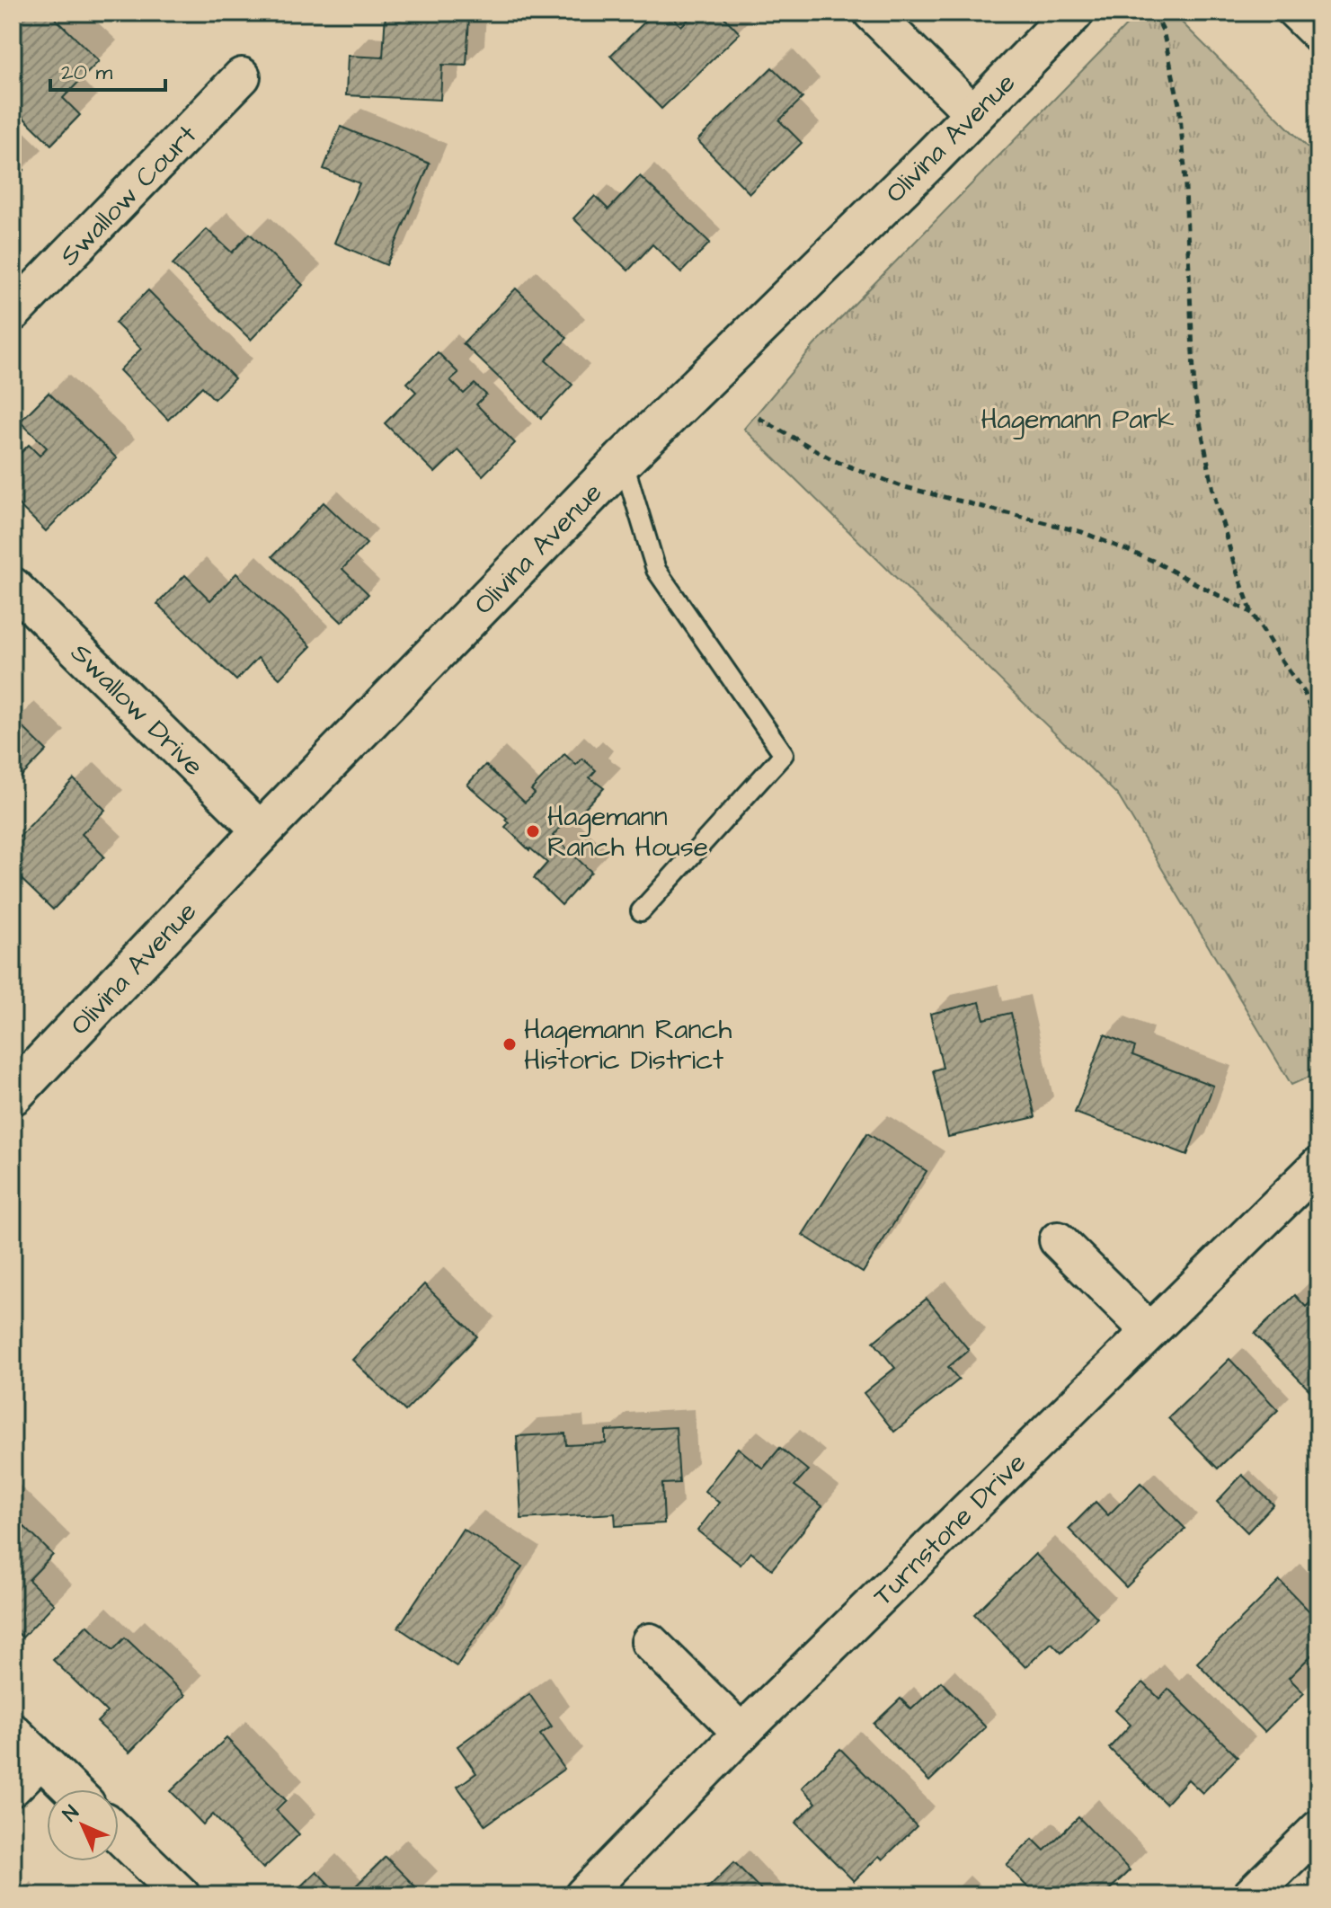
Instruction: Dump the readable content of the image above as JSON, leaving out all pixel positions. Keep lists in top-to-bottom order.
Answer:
{
  "streets": {
    "street": [
      "Olivina Avenue",
      "Swallow Court",
      "Swallow Drive",
      "Turnstone Drive"
    ]
  },
  "crossings": [
    ["Olivina Avenue", "Swallow Drive"]
  ],
  "parks": ["Hagemann Park"],
  "places": ["Hagemann Ranch House", "Hagemann Ranch Historic District"],
  "scale_bar": "20 m",
  "north": "top left"
}
